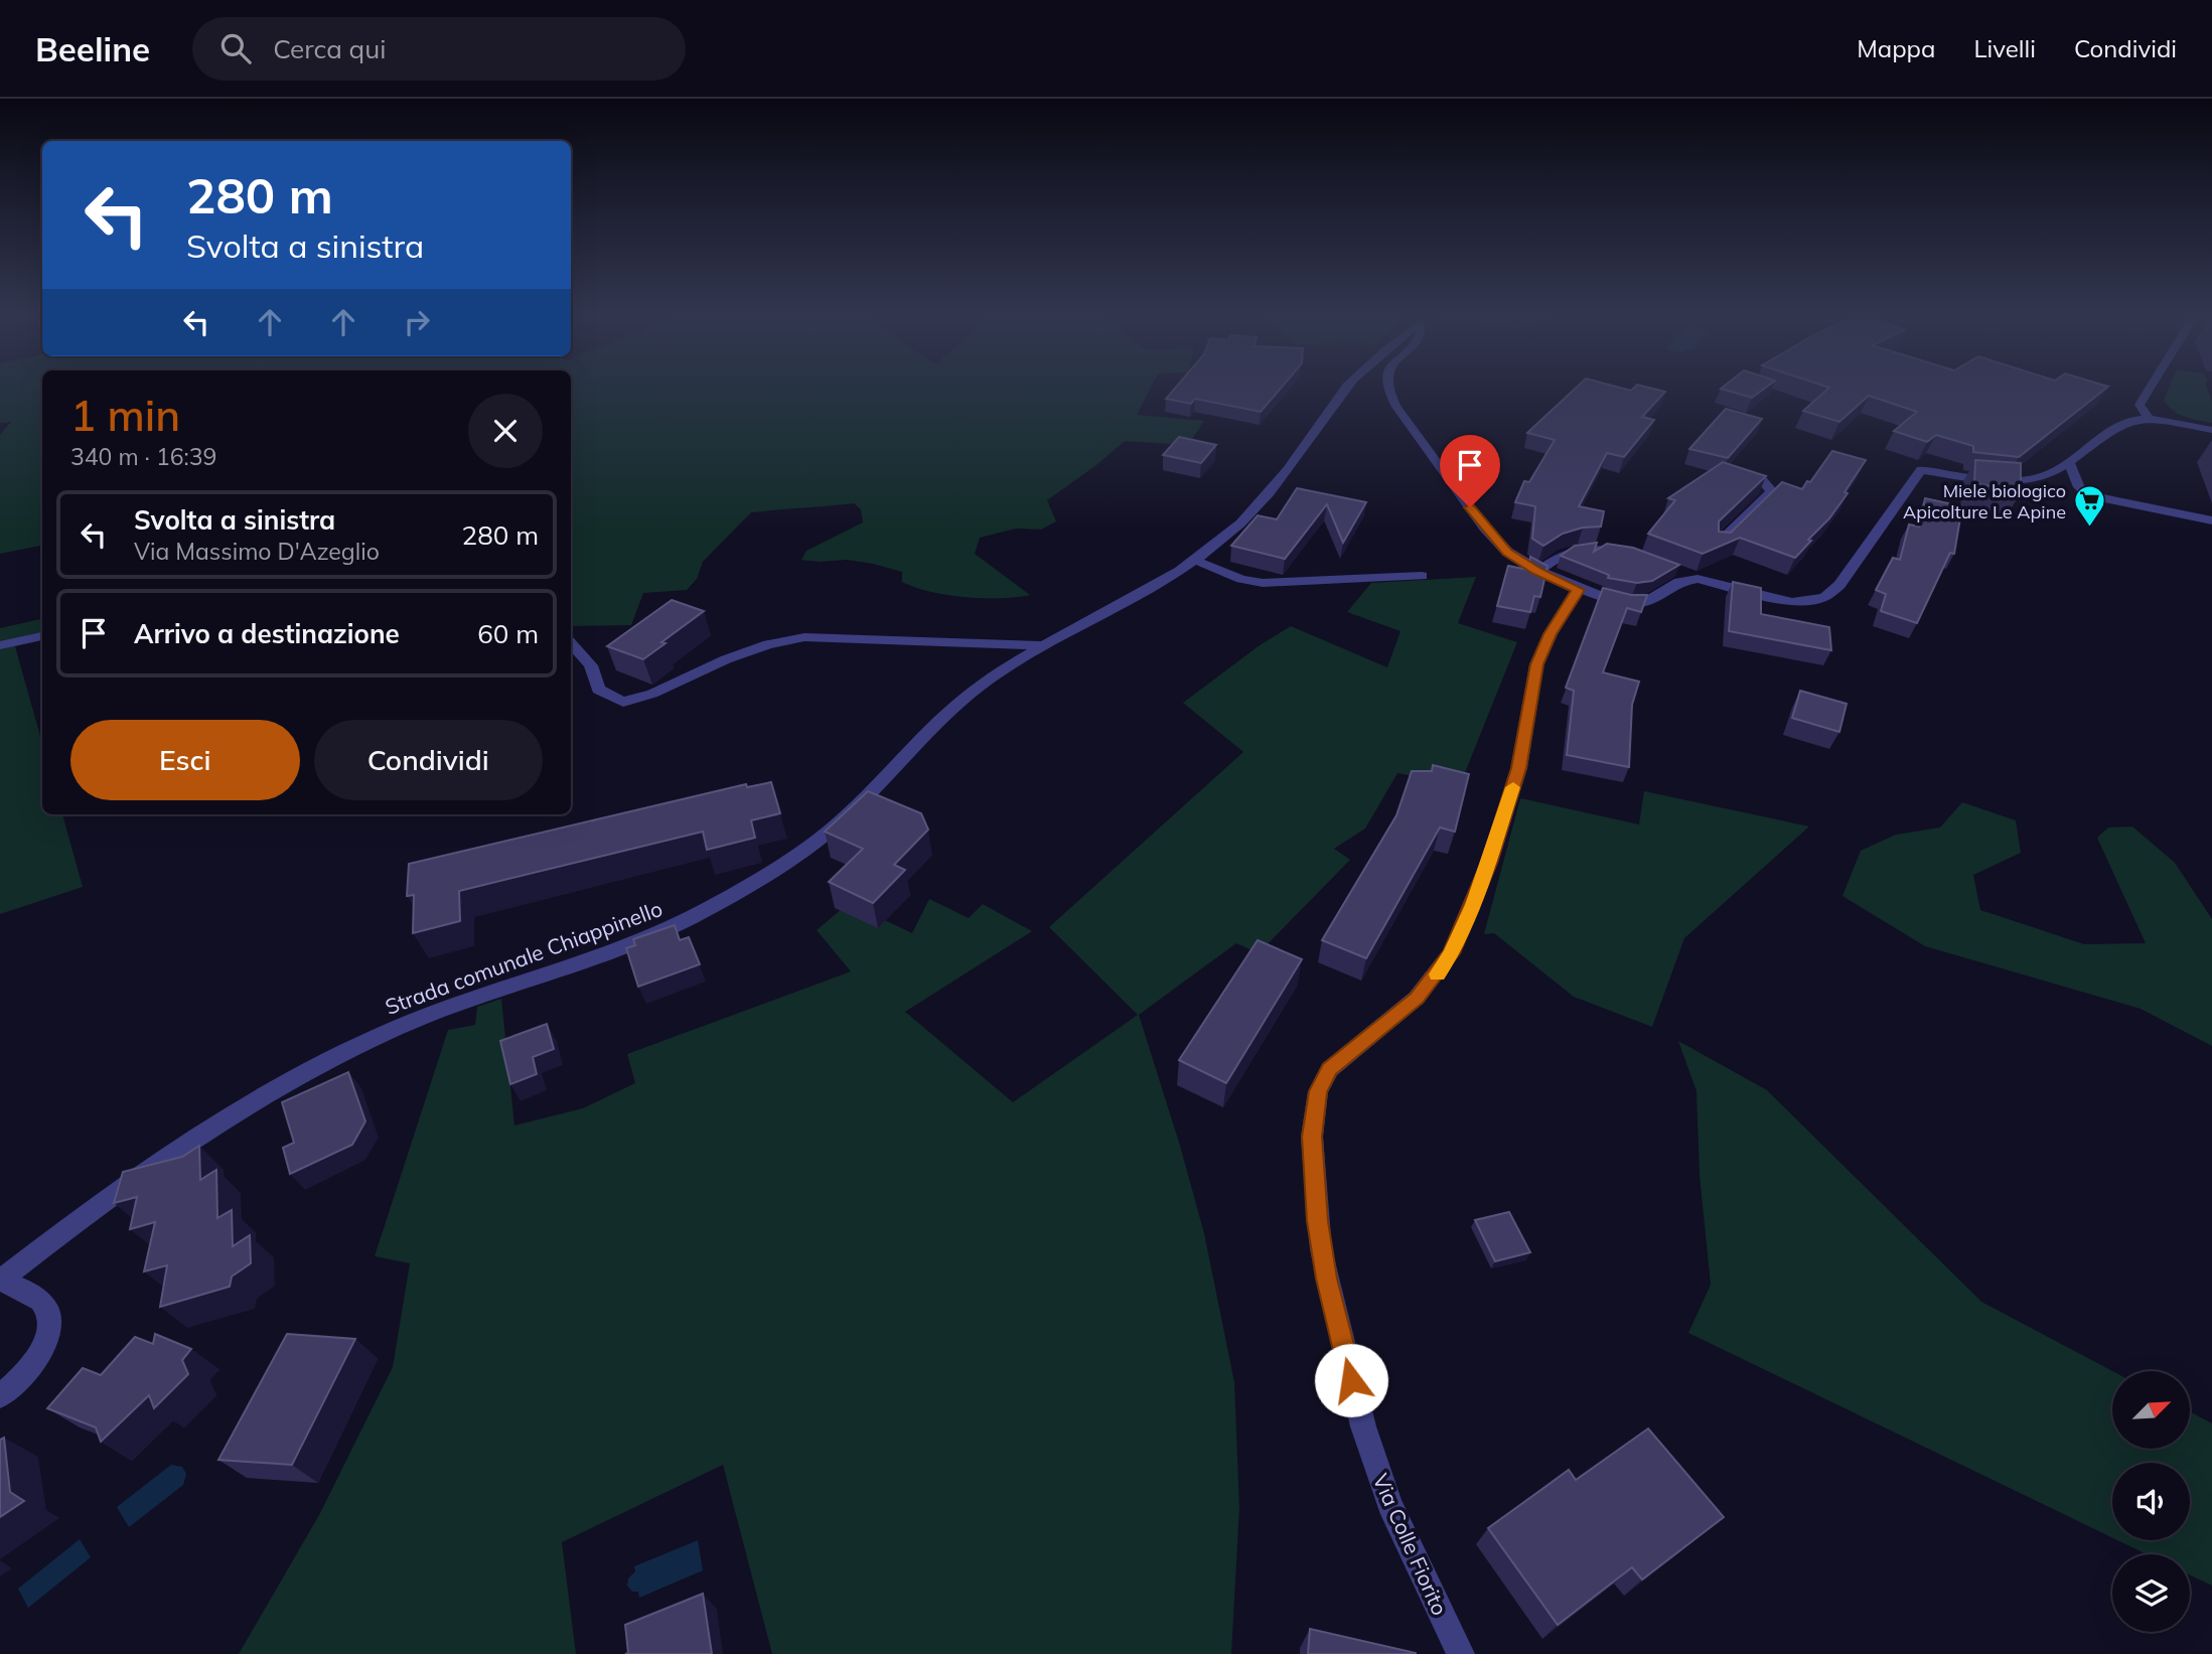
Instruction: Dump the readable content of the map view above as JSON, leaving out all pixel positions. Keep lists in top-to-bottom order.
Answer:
{
  "streets": {
    "street": ["Strada comunale Chiappinello", "Via Colle Fiorito"]
  },
  "places": {
    "supermarket": ["Miele biologico Apicolture Le Apine"]
  },
  "north": "top right",
  "page": {
    "header": "Beeline",
    "search": "Cerca qui",
    "nav": ["Mappa", "Livelli", "Condividi"],
    "turn": ["280 m", "Svolta a sinistra"],
    "heading": ["1 min", "340 m · 16:39"],
    "list": [
      {
        "name": "Svolta a sinistra",
        "note": "Via Massimo D'Azeglio",
        "value": "280 m"
      },
      {
        "name": "Arrivo a destinazione",
        "value": "60 m"
      }
    ],
    "buttons": ["Esci", "Condividi"]
  }
}
